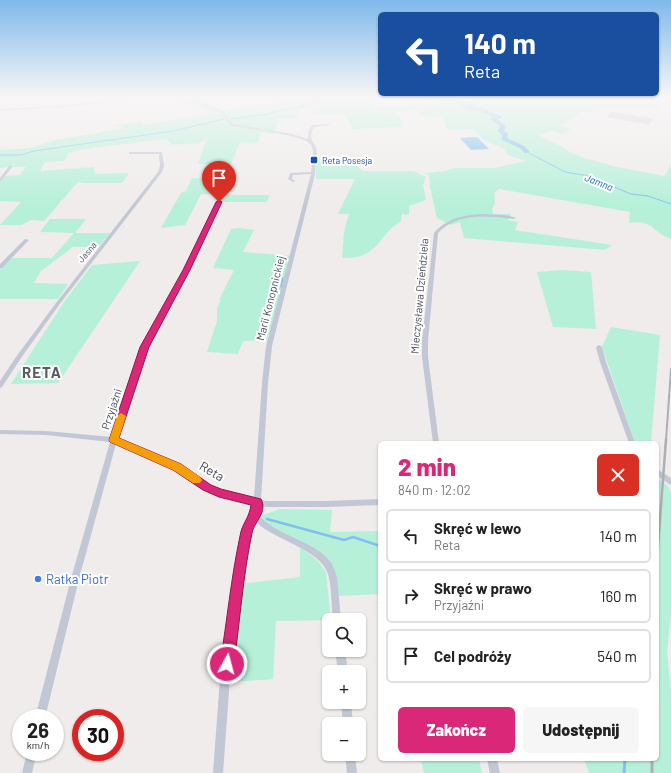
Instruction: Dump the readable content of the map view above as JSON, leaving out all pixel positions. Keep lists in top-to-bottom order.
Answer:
{
  "streets": {
    "street": [
      "Jasna",
      "Mieczysława Dzieńdziela",
      "Marii Konopnickiej",
      "Przyjaźni",
      "Reta"
    ]
  },
  "crossings": [
    ["Marii Konopnickiej", "Reta"],
    ["Przyjaźni", "Reta"]
  ],
  "districts": ["RETA"],
  "water": ["Jamna"],
  "places": {
    "transit": ["Reta Posesja"],
    "other": ["Ratka Piotr"]
  },
  "page": {
    "turn": ["140 m", "Reta"],
    "heading": ["2 min", "840 m · 12:02"],
    "list": [
      {
        "name": "Skręć w lewo",
        "note": "Reta",
        "value": "140 m"
      },
      {
        "name": "Skręć w prawo",
        "note": "Przyjaźni",
        "value": "160 m"
      },
      {
        "name": "Cel podróży",
        "value": "540 m"
      }
    ],
    "map_buttons": ["+", "−"],
    "buttons": ["Zakończ", "Udostępnij"],
    "speed": "26 km/h",
    "limit": "30"
  }
}
